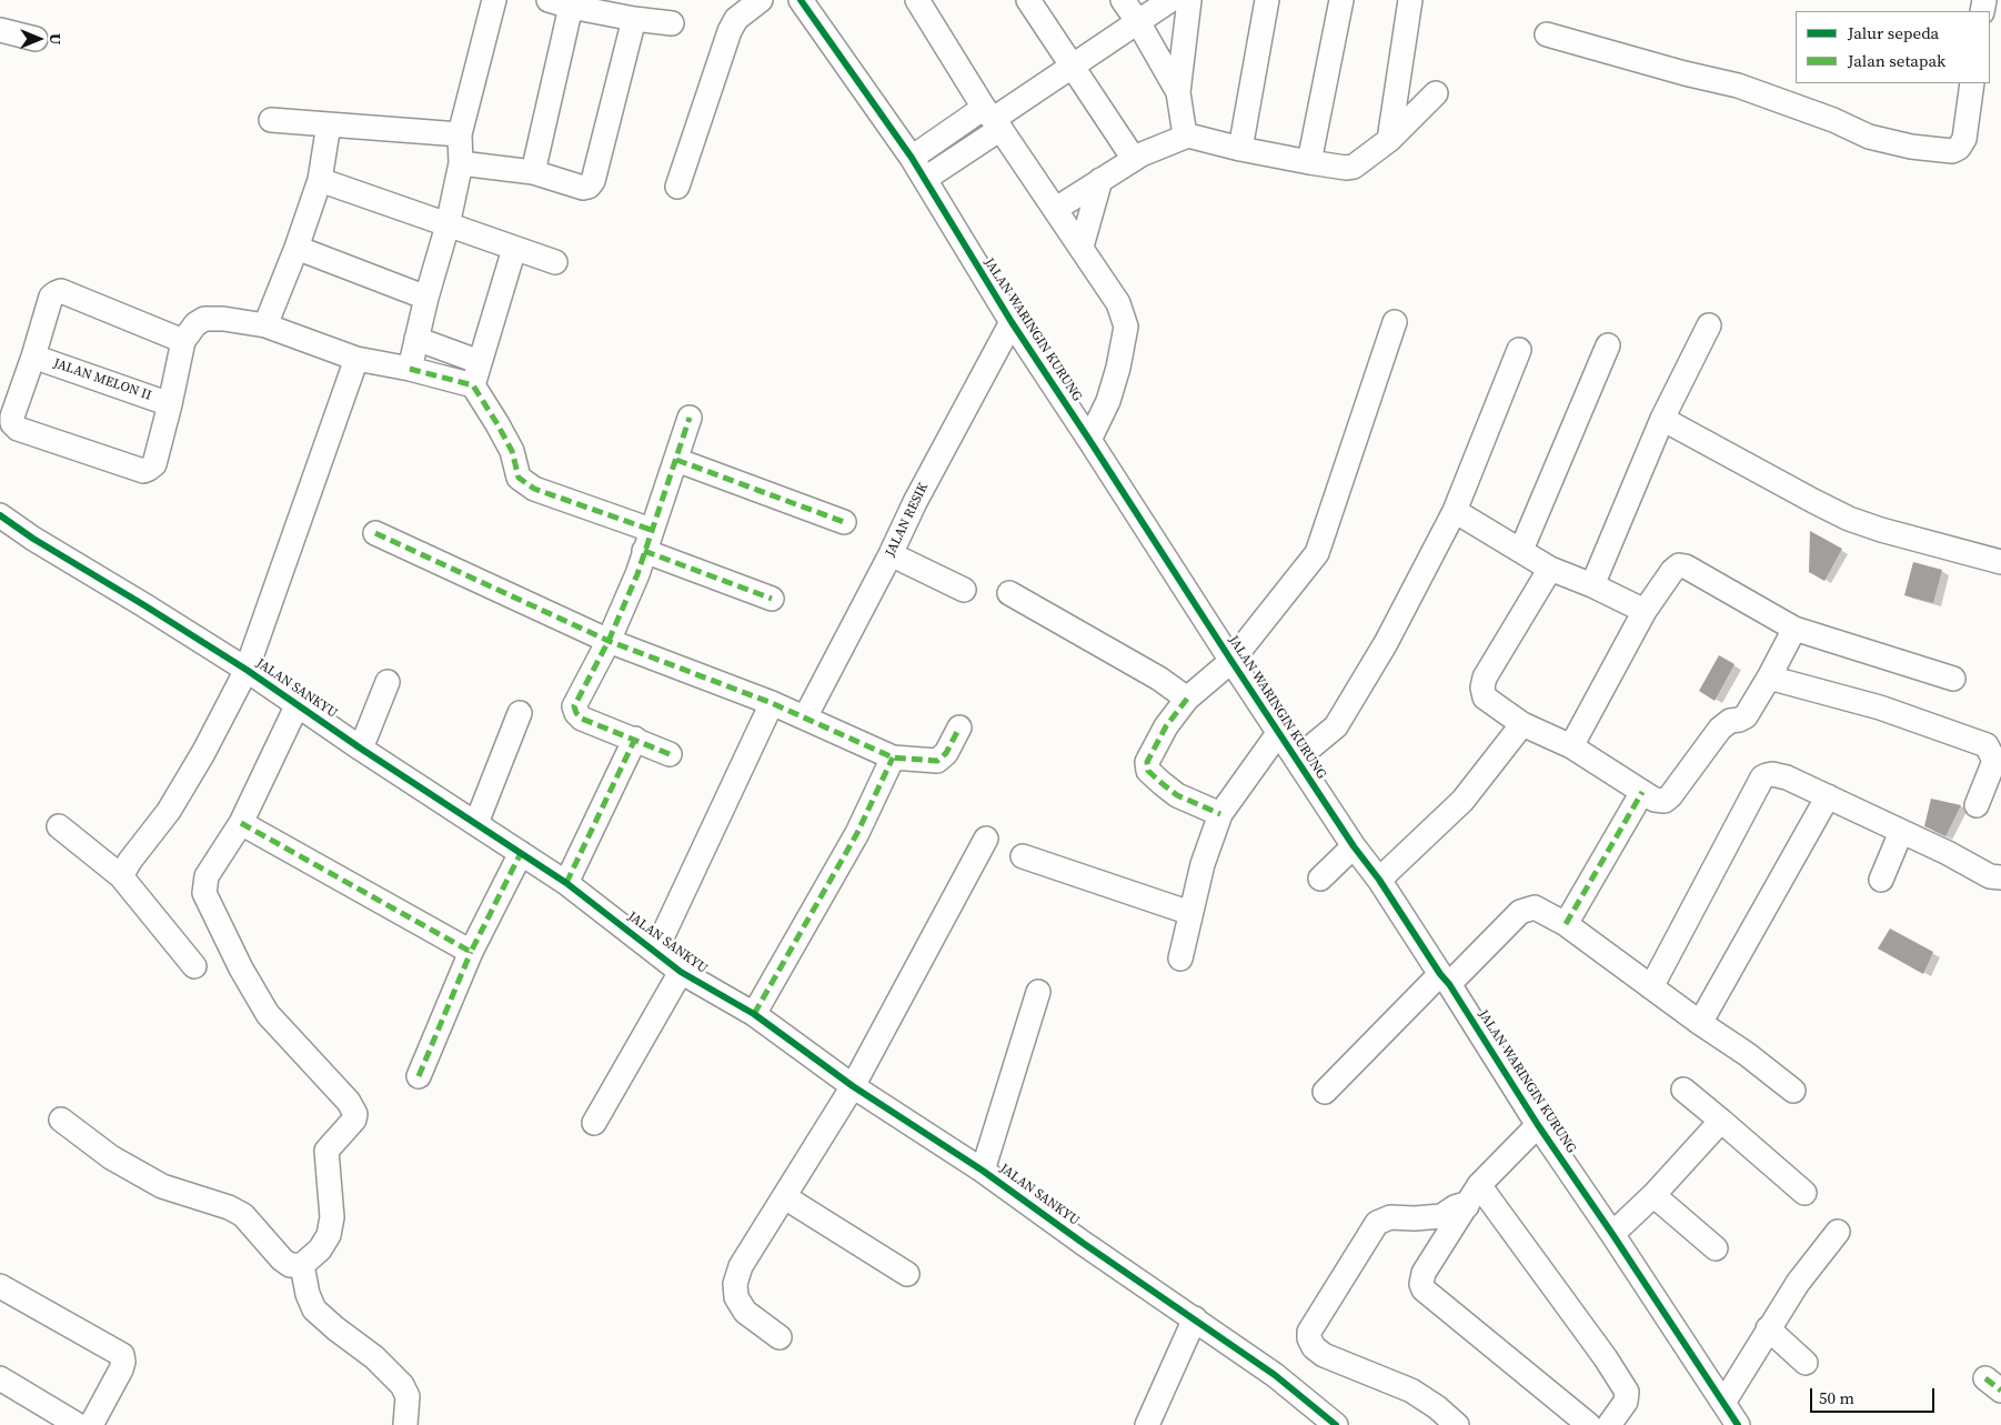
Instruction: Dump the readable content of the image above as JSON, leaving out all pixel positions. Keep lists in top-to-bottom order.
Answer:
{
  "streets": {
    "street": [
      "JALAN WARINGIN KURUNG",
      "JALAN MELON II",
      "JALAN RESIK",
      "JALAN SANKYU"
    ]
  },
  "crossings": [
    ["JALAN WARINGIN KURUNG", "JALAN RESIK"]
  ],
  "legend": ["Jalur sepeda", "Jalan setapak"],
  "scale_bar": "50 m",
  "north": "right"
}
